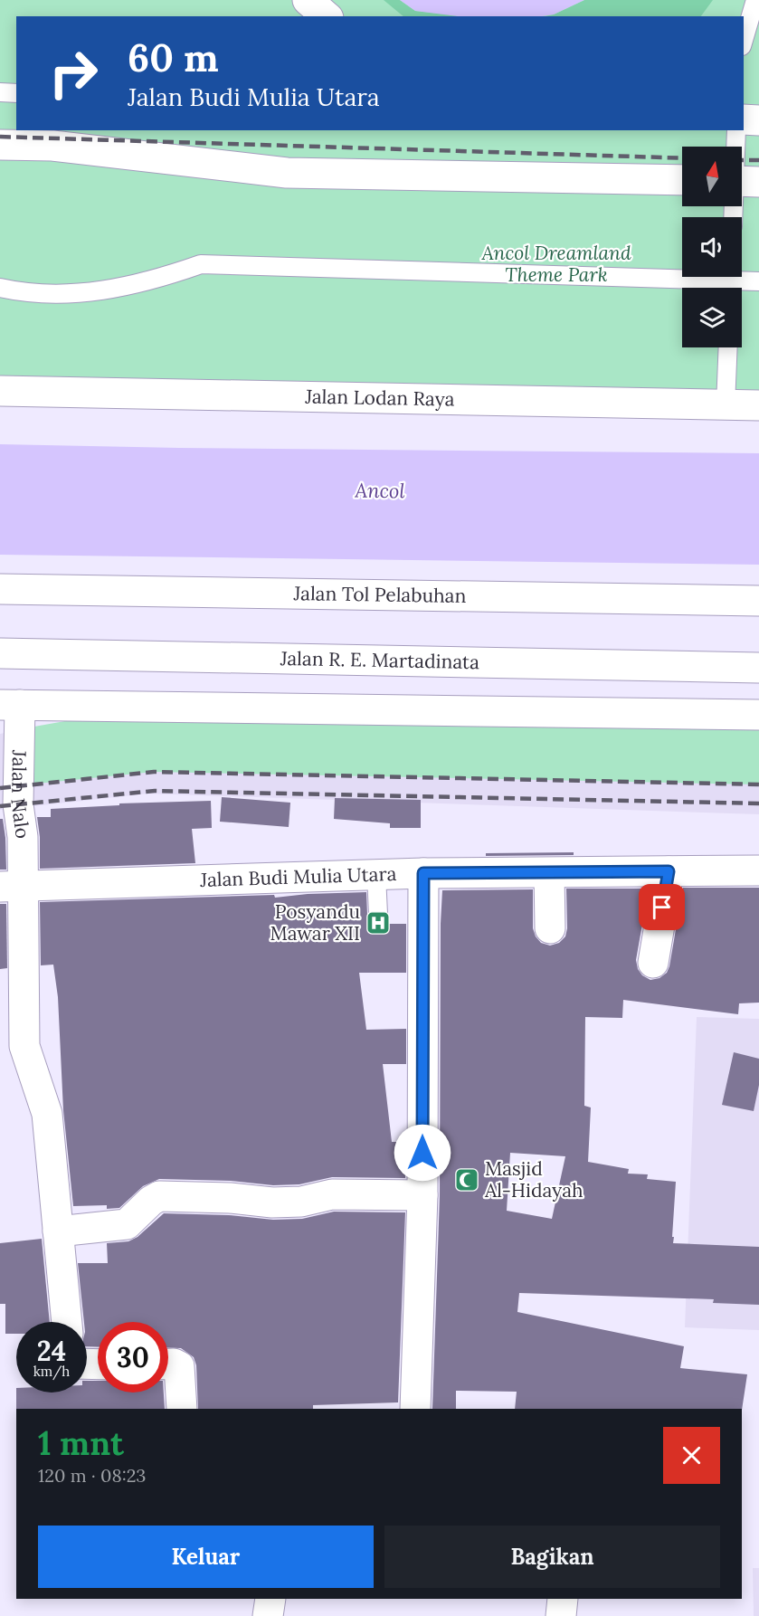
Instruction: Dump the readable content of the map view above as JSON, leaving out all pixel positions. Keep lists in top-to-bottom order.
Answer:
{
  "streets": {
    "main road": [
      "Jalan Lodan Raya",
      "Jalan Tol Pelabuhan",
      "Jalan R. E. Martadinata",
      "Jalan Nalo",
      "Jalan Budi Mulia Utara"
    ]
  },
  "crossings": [
    ["Jalan Nalo", "Jalan Budi Mulia Utara"]
  ],
  "water": ["Ancol"],
  "parks": ["Ancol Dreamland Theme Park"],
  "places": {
    "hospital": ["Posyandu Mawar XII"],
    "mosque": ["Masjid Al-Hidayah"]
  },
  "north": "top",
  "page": {
    "turn": ["60 m", "Jalan Budi Mulia Utara"],
    "speed": "24 km/h",
    "limit": "30",
    "heading": ["1 mnt", "120 m · 08:23"],
    "buttons": ["Keluar", "Bagikan"]
  }
}
